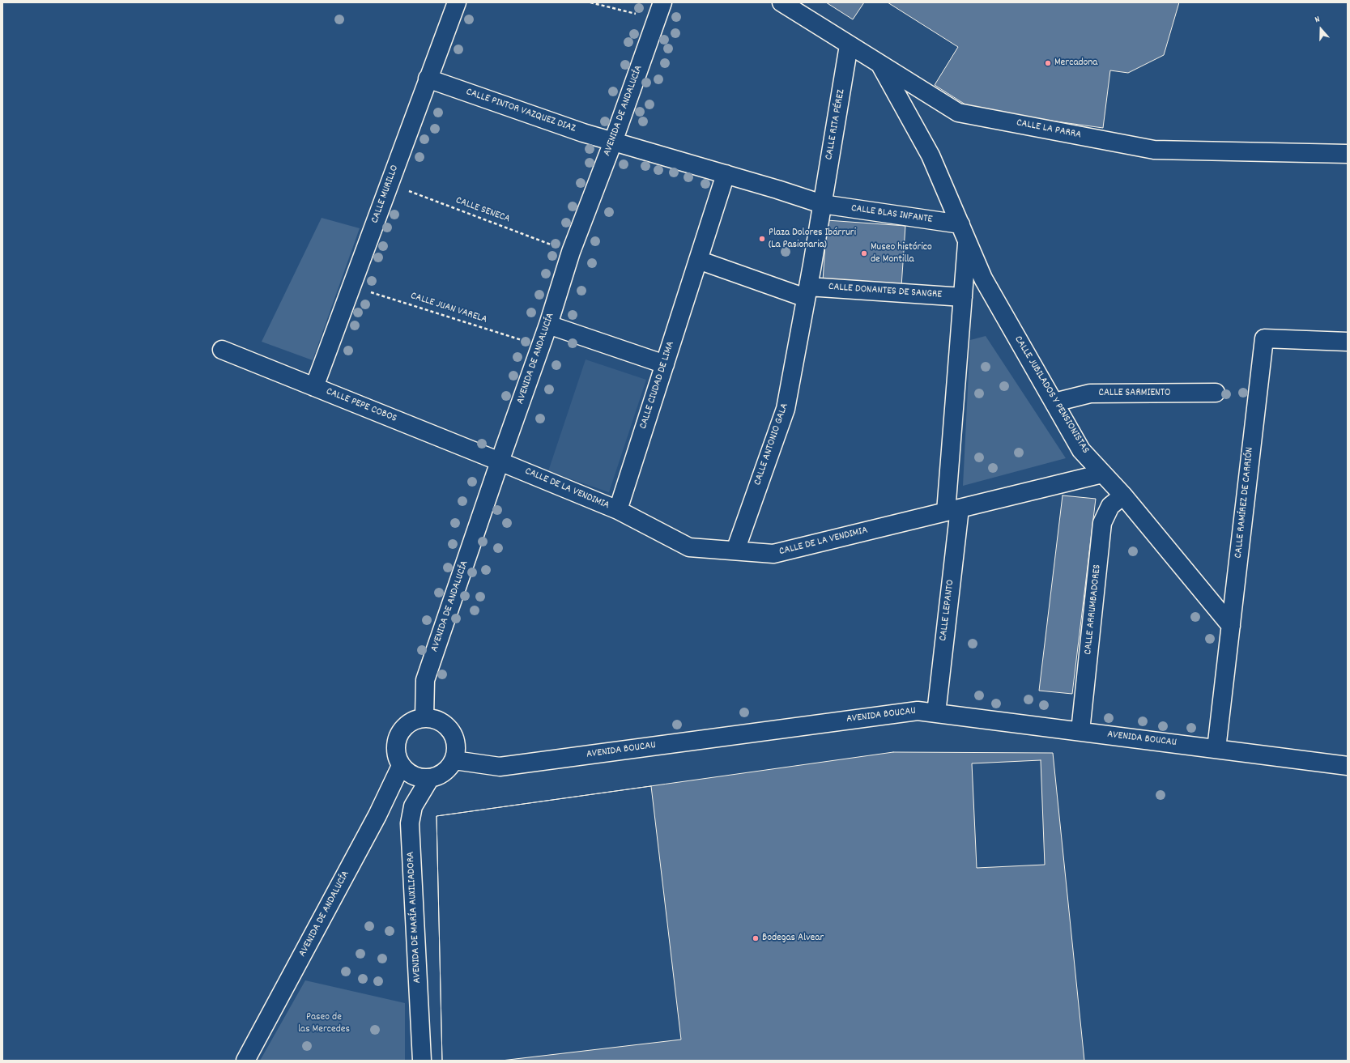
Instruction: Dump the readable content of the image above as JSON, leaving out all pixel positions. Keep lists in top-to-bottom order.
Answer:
{
  "streets": {
    "street": [
      "CALLE PINTOR VAZQUEZ DIAZ",
      "AVENIDA DE ANDALUCÍA",
      "CALLE RITA PÉREZ",
      "CALLE LA PARRA",
      "CALLE MURILLO",
      "CALLE BLAS INFANTE",
      "CALLE DONANTES DE SANGRE",
      "CALLE CIUDAD DE LIMA",
      "CALLE SARMIENTO",
      "CALLE JUBILADOS Y PENSIONISTAS",
      "CALLE PEPE COBOS",
      "CALLE ANTONIO GALA",
      "CALLE DE LA VENDIMIA",
      "CALLE RAMÍREZ DE CARRIÓN",
      "CALLE ARRUMBADORES",
      "CALLE LEPANTO",
      "AVENIDA BOUCAU",
      "AVENIDA DE MARÍA AUXILIADORA"
    ],
    "path": ["CALLE SENECA", "CALLE JUAN VARELA"]
  },
  "crossings": [
    ["CALLE PINTOR VAZQUEZ DIAZ", "AVENIDA DE ANDALUCÍA"],
    ["CALLE PINTOR VAZQUEZ DIAZ", "CALLE MURILLO"],
    ["AVENIDA DE ANDALUCÍA", "CALLE SENECA"],
    ["AVENIDA DE ANDALUCÍA", "CALLE JUAN VARELA"],
    ["AVENIDA DE ANDALUCÍA", "CALLE PEPE COBOS"],
    ["AVENIDA DE ANDALUCÍA", "CALLE DE LA VENDIMIA"],
    ["AVENIDA DE ANDALUCÍA", "AVENIDA BOUCAU"],
    ["AVENIDA DE ANDALUCÍA", "AVENIDA DE MARÍA AUXILIADORA"],
    ["CALLE RITA PÉREZ", "CALLE LA PARRA"],
    ["CALLE RITA PÉREZ", "CALLE BLAS INFANTE"],
    ["CALLE LA PARRA", "CALLE JUBILADOS Y PENSIONISTAS"],
    ["CALLE MURILLO", "CALLE SENECA"],
    ["CALLE MURILLO", "CALLE JUAN VARELA"],
    ["CALLE MURILLO", "CALLE PEPE COBOS"],
    ["CALLE BLAS INFANTE", "CALLE JUBILADOS Y PENSIONISTAS"],
    ["CALLE DONANTES DE SANGRE", "CALLE JUBILADOS Y PENSIONISTAS"],
    ["CALLE DONANTES DE SANGRE", "CALLE ANTONIO GALA"],
    ["CALLE CIUDAD DE LIMA", "CALLE DE LA VENDIMIA"],
    ["CALLE SARMIENTO", "CALLE JUBILADOS Y PENSIONISTAS"],
    ["CALLE JUBILADOS Y PENSIONISTAS", "CALLE DE LA VENDIMIA"],
    ["CALLE JUBILADOS Y PENSIONISTAS", "CALLE RAMÍREZ DE CARRIÓN"],
    ["CALLE JUBILADOS Y PENSIONISTAS", "CALLE ARRUMBADORES"],
    ["CALLE JUBILADOS Y PENSIONISTAS", "CALLE LEPANTO"],
    ["CALLE PEPE COBOS", "CALLE DE LA VENDIMIA"],
    ["CALLE ANTONIO GALA", "CALLE DE LA VENDIMIA"],
    ["CALLE DE LA VENDIMIA", "CALLE LEPANTO"],
    ["CALLE RAMÍREZ DE CARRIÓN", "AVENIDA BOUCAU"],
    ["CALLE ARRUMBADORES", "AVENIDA BOUCAU"],
    ["CALLE LEPANTO", "AVENIDA BOUCAU"],
    ["AVENIDA BOUCAU", "AVENIDA DE MARÍA AUXILIADORA"]
  ],
  "parks": ["Paseo de las Mercedes"],
  "places": [
    "Mercadona",
    "Plaza Dolores Ibárruri (La Pasionaria)",
    "Museo histórico de Montilla",
    "Bodegas Alvear"
  ],
  "north": "top"
}
